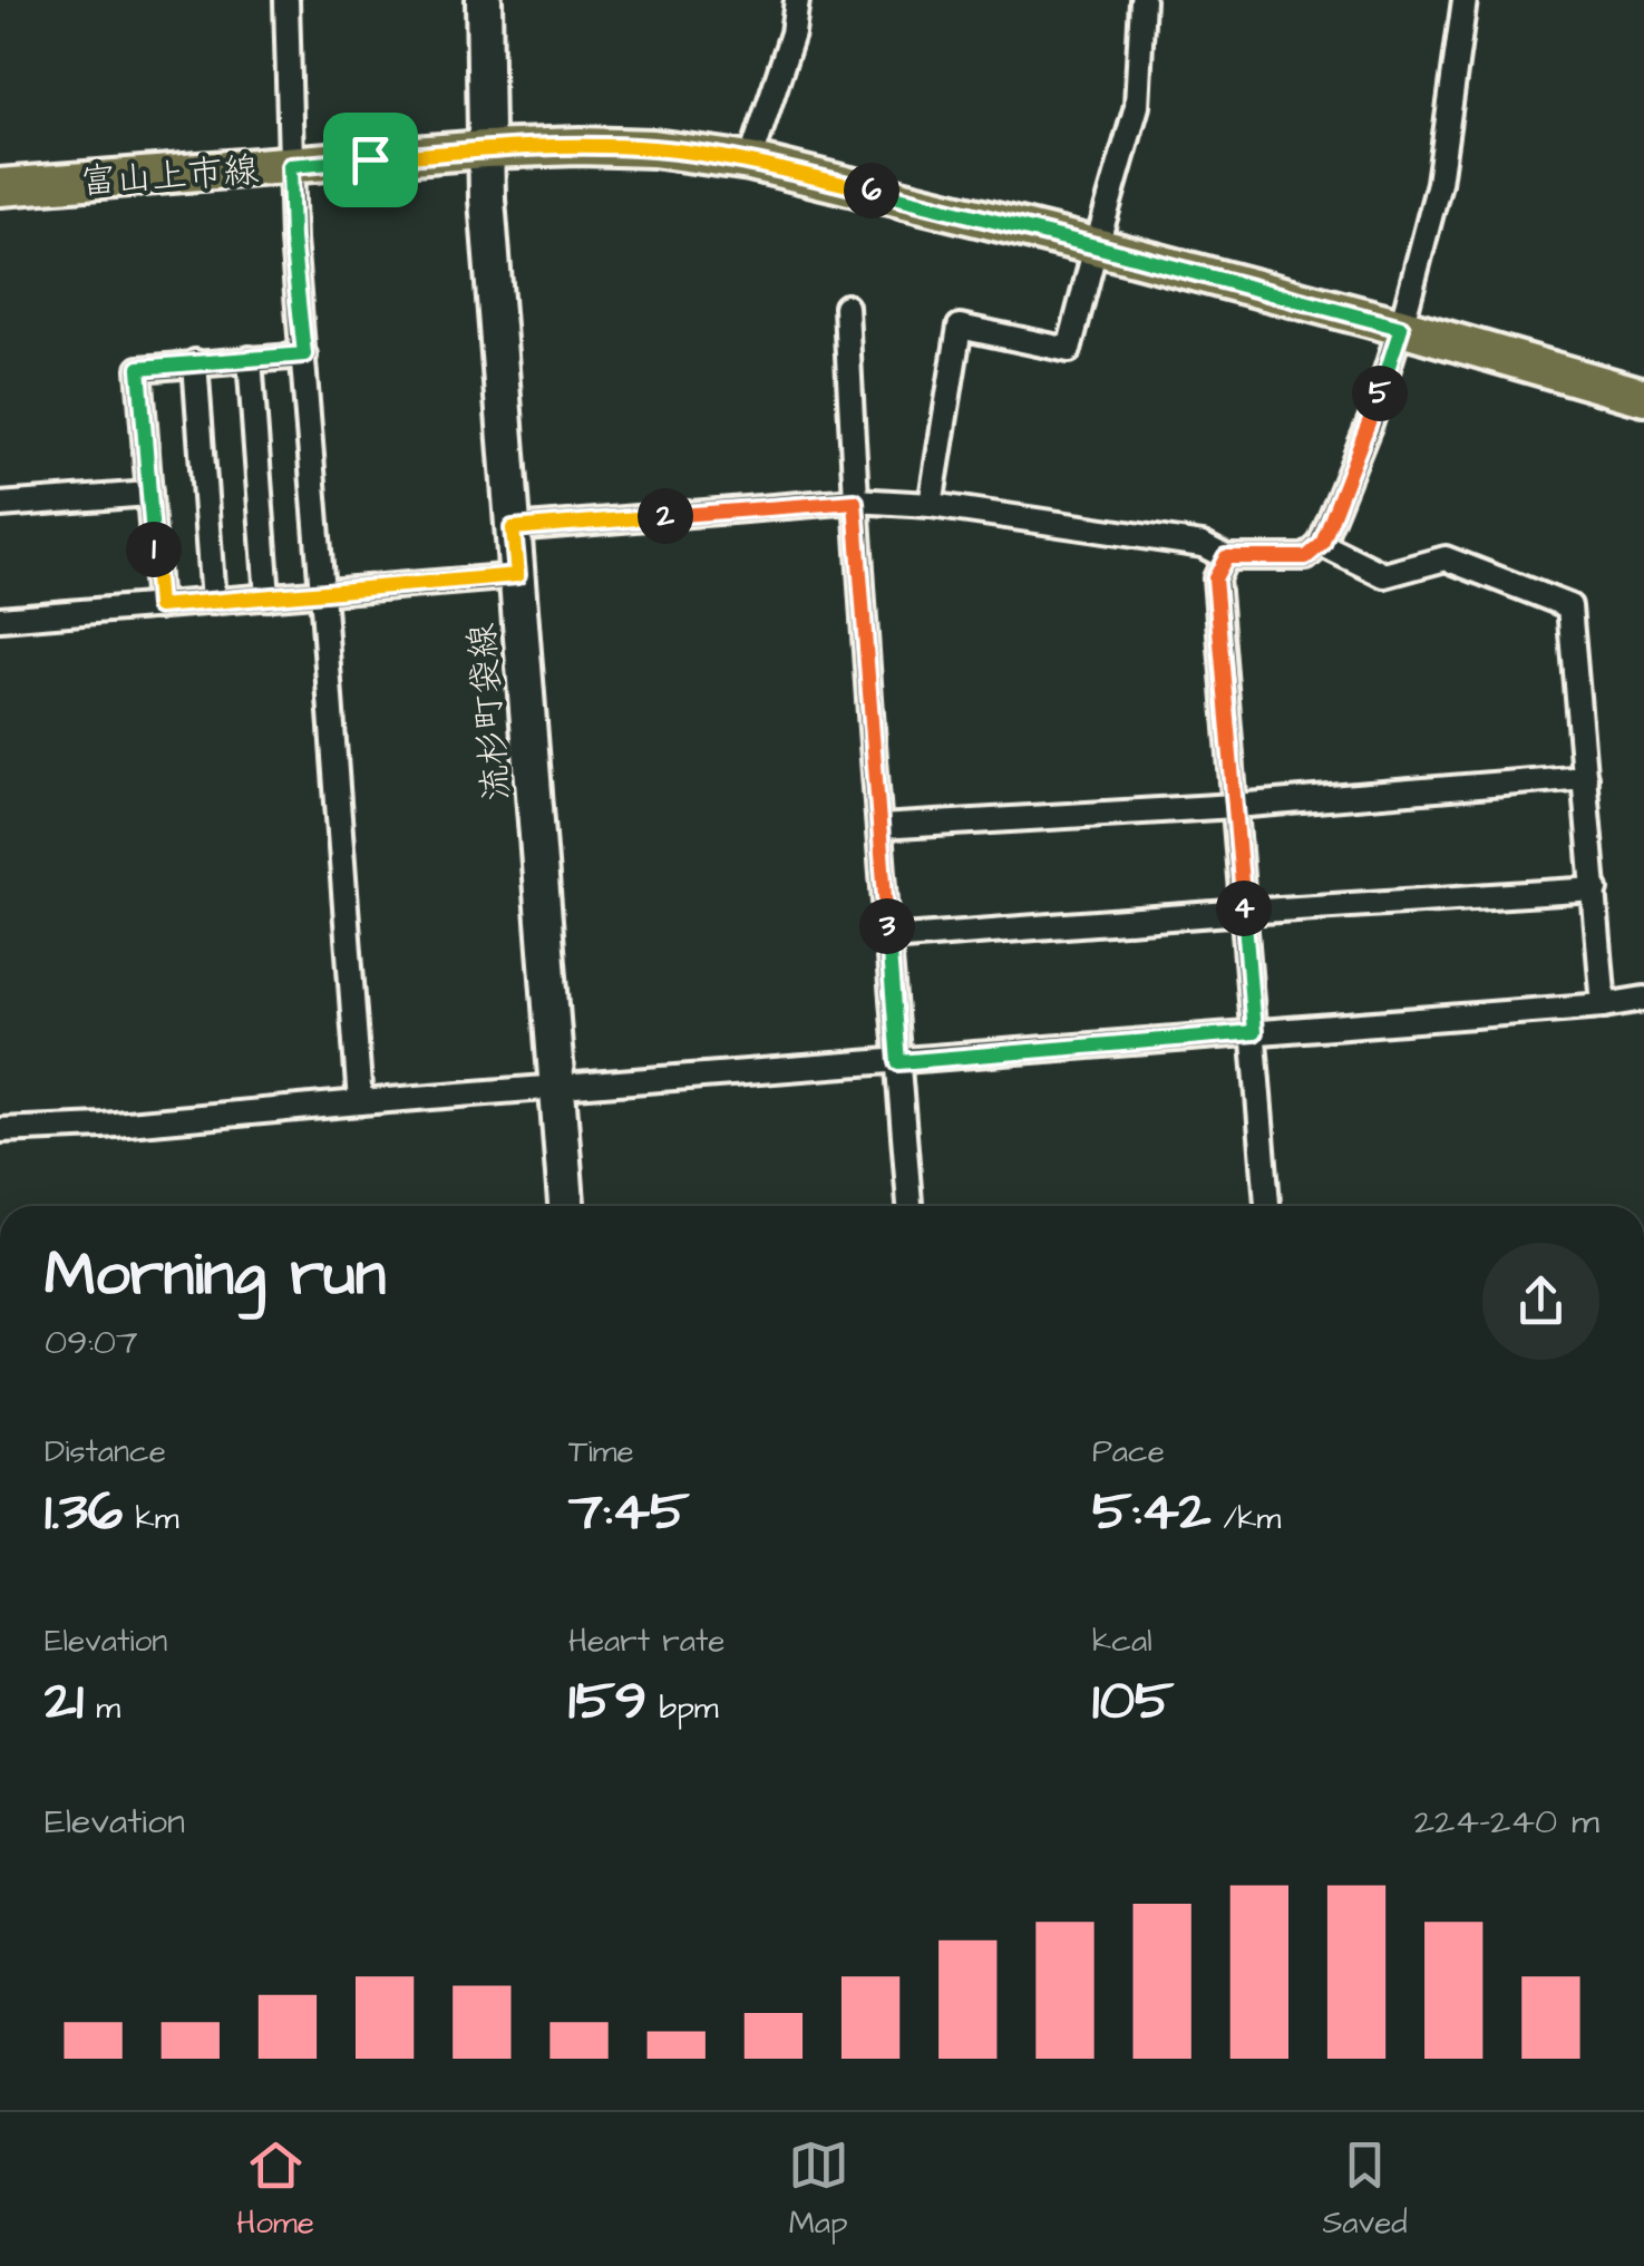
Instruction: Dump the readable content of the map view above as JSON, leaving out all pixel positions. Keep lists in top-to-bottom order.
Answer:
{
  "streets": {
    "main road": ["富山上市線", "流杉町袋線"]
  },
  "crossings": [
    ["富山上市線", "流杉町袋線"]
  ],
  "page": {
    "pins": [
      "6",
      "5",
      "2",
      "1",
      "4",
      "3"
    ],
    "heading": ["Morning run", "09:07"],
    "stats": [
      ["Distance", "1.36 km"],
      ["Time", "7:45"],
      ["Pace", "5:42 /km"],
      ["Elevation", "21 m"],
      ["Heart rate", "159 bpm"],
      ["kcal", "105"]
    ],
    "chart": ["Elevation", "224–240 m"],
    "tabs": ["Home", "Map", "Saved"]
  }
}
